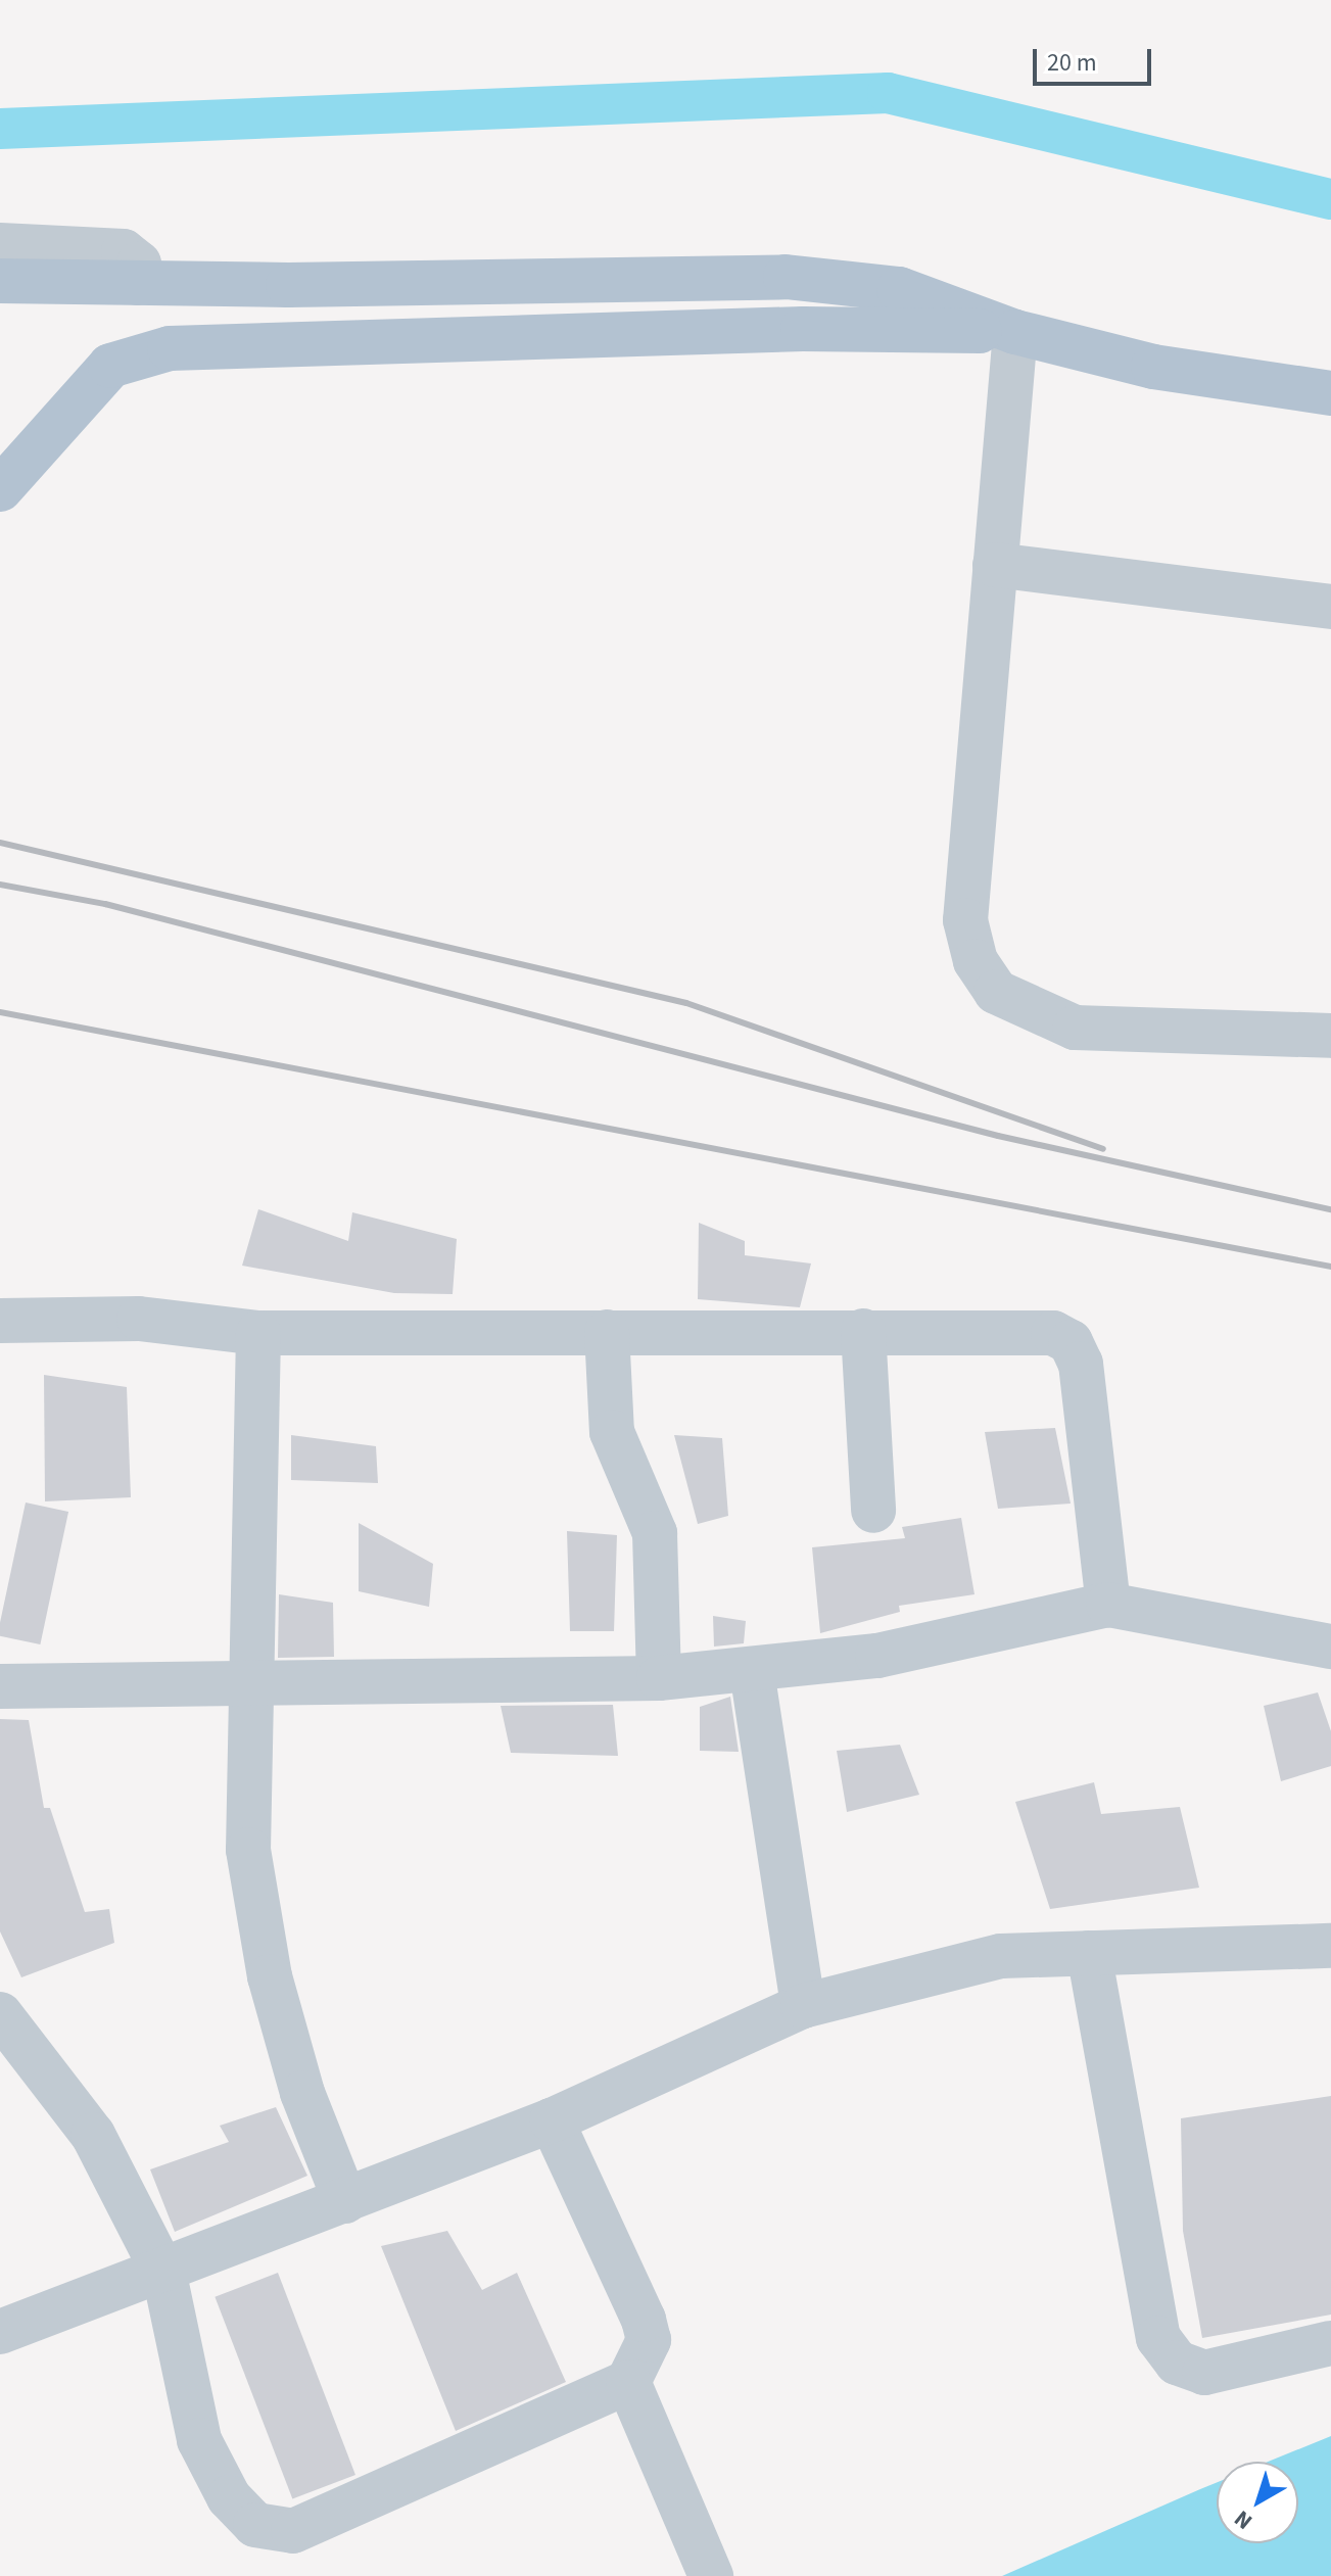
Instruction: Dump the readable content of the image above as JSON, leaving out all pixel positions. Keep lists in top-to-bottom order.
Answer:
{
  "scale_bar": "20 m",
  "north": "bottom left"
}
